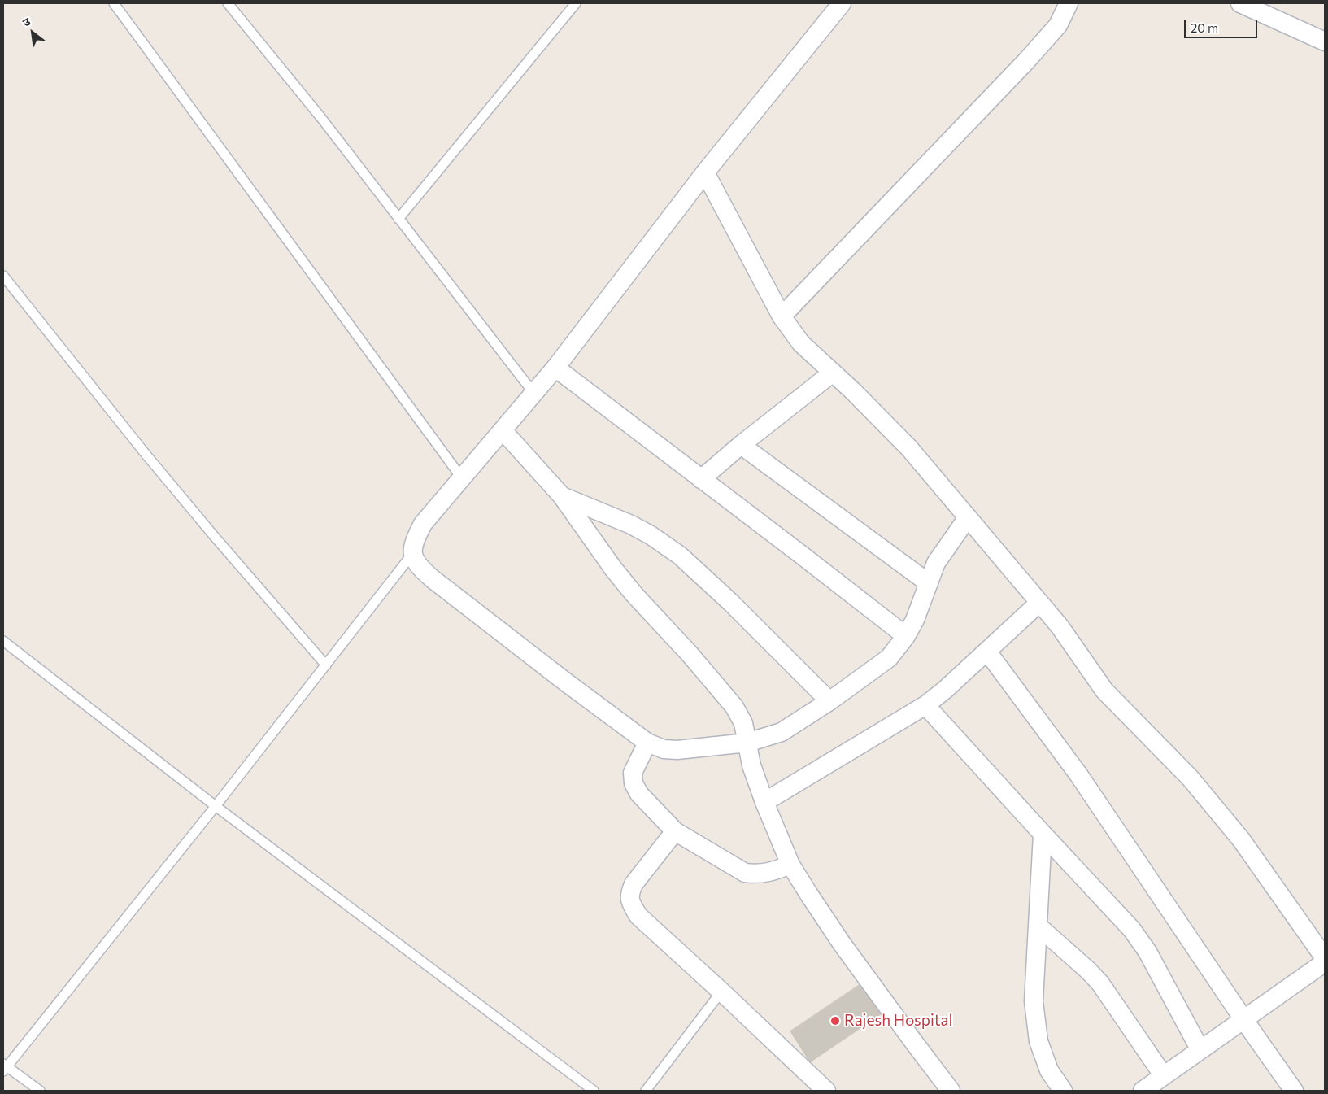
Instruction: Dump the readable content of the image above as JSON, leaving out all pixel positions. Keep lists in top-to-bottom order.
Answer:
{
  "places": ["Rajesh Hospital"],
  "scale_bar": "20 m",
  "north": "top left"
}
